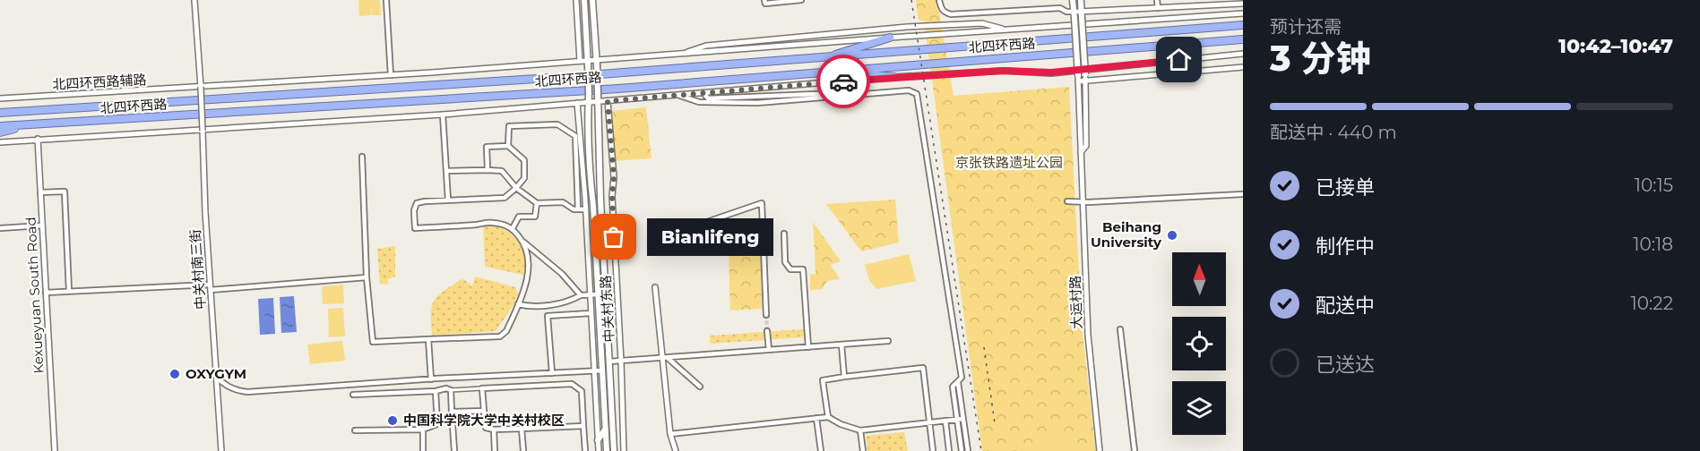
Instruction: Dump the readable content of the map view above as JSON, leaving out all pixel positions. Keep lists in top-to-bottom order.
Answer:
{
  "streets": {
    "highway": ["北四环西路"],
    "main road": ["大运村路"],
    "street": [
      "北四环西路辅路",
      "中关村南三街",
      "Kexueyuan South Road",
      "中关村东路"
    ]
  },
  "crossings": [
    ["北四环西路", "北四环西路辅路"],
    ["北四环西路", "中关村南三街"],
    ["北四环西路", "Kexueyuan South Road"],
    ["北四环西路", "中关村东路"],
    ["北四环西路辅路", "中关村南三街"]
  ],
  "parks": ["京张铁路遗址公园"],
  "places": [
    "Beihang University",
    "Bianlifeng",
    "OXYGYM",
    "中国科学院大学中关村校区"
  ],
  "north": "top",
  "page": {
    "heading": ["3 分钟", "预计还需", "10:42–10:47"],
    "bar": "配送中 · 440 m",
    "list": [
      ["已接单", "10:15"],
      ["制作中", "10:18"],
      ["配送中", "10:22"],
      "已送达"
    ],
    "bubble": "Bianlifeng"
  }
}
